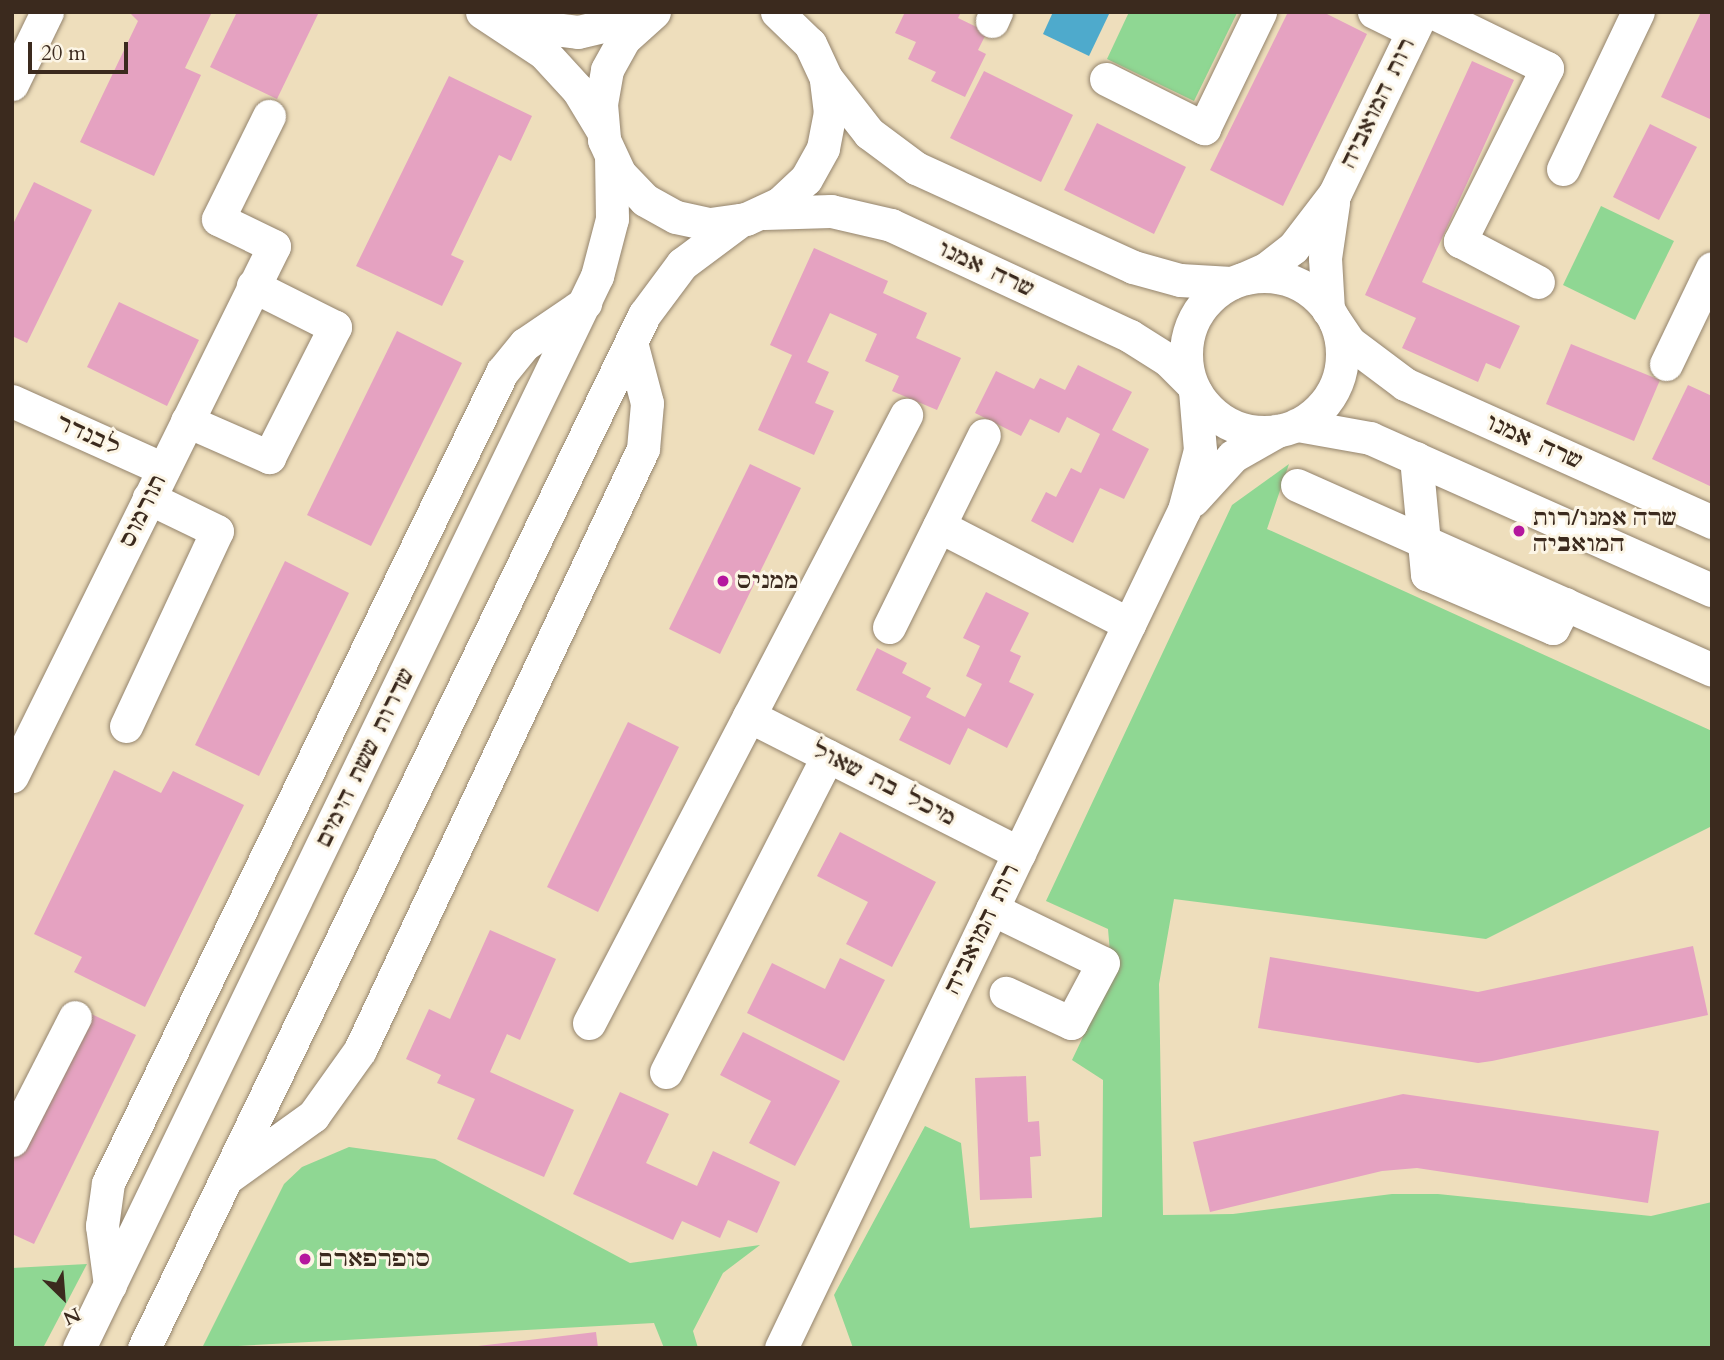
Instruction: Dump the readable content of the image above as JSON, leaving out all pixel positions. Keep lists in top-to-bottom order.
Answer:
{
  "streets": {
    "street": [
      "רות המואביה",
      "שרה אמנו",
      "לבנדר",
      "תורמוס",
      "שדרות ששת הימים",
      "מיכל בת שאול"
    ]
  },
  "crossings": [
    ["רות המואביה", "שרה אמנו"],
    ["רות המואביה", "מיכל בת שאול"],
    ["שרה אמנו", "שדרות ששת הימים"],
    ["לבנדר", "תורמוס"]
  ],
  "places": ["שרה אמנו/רות המואביה", "ממניס", "סופרפארם"],
  "scale_bar": "20 m",
  "north": "bottom right"
}
